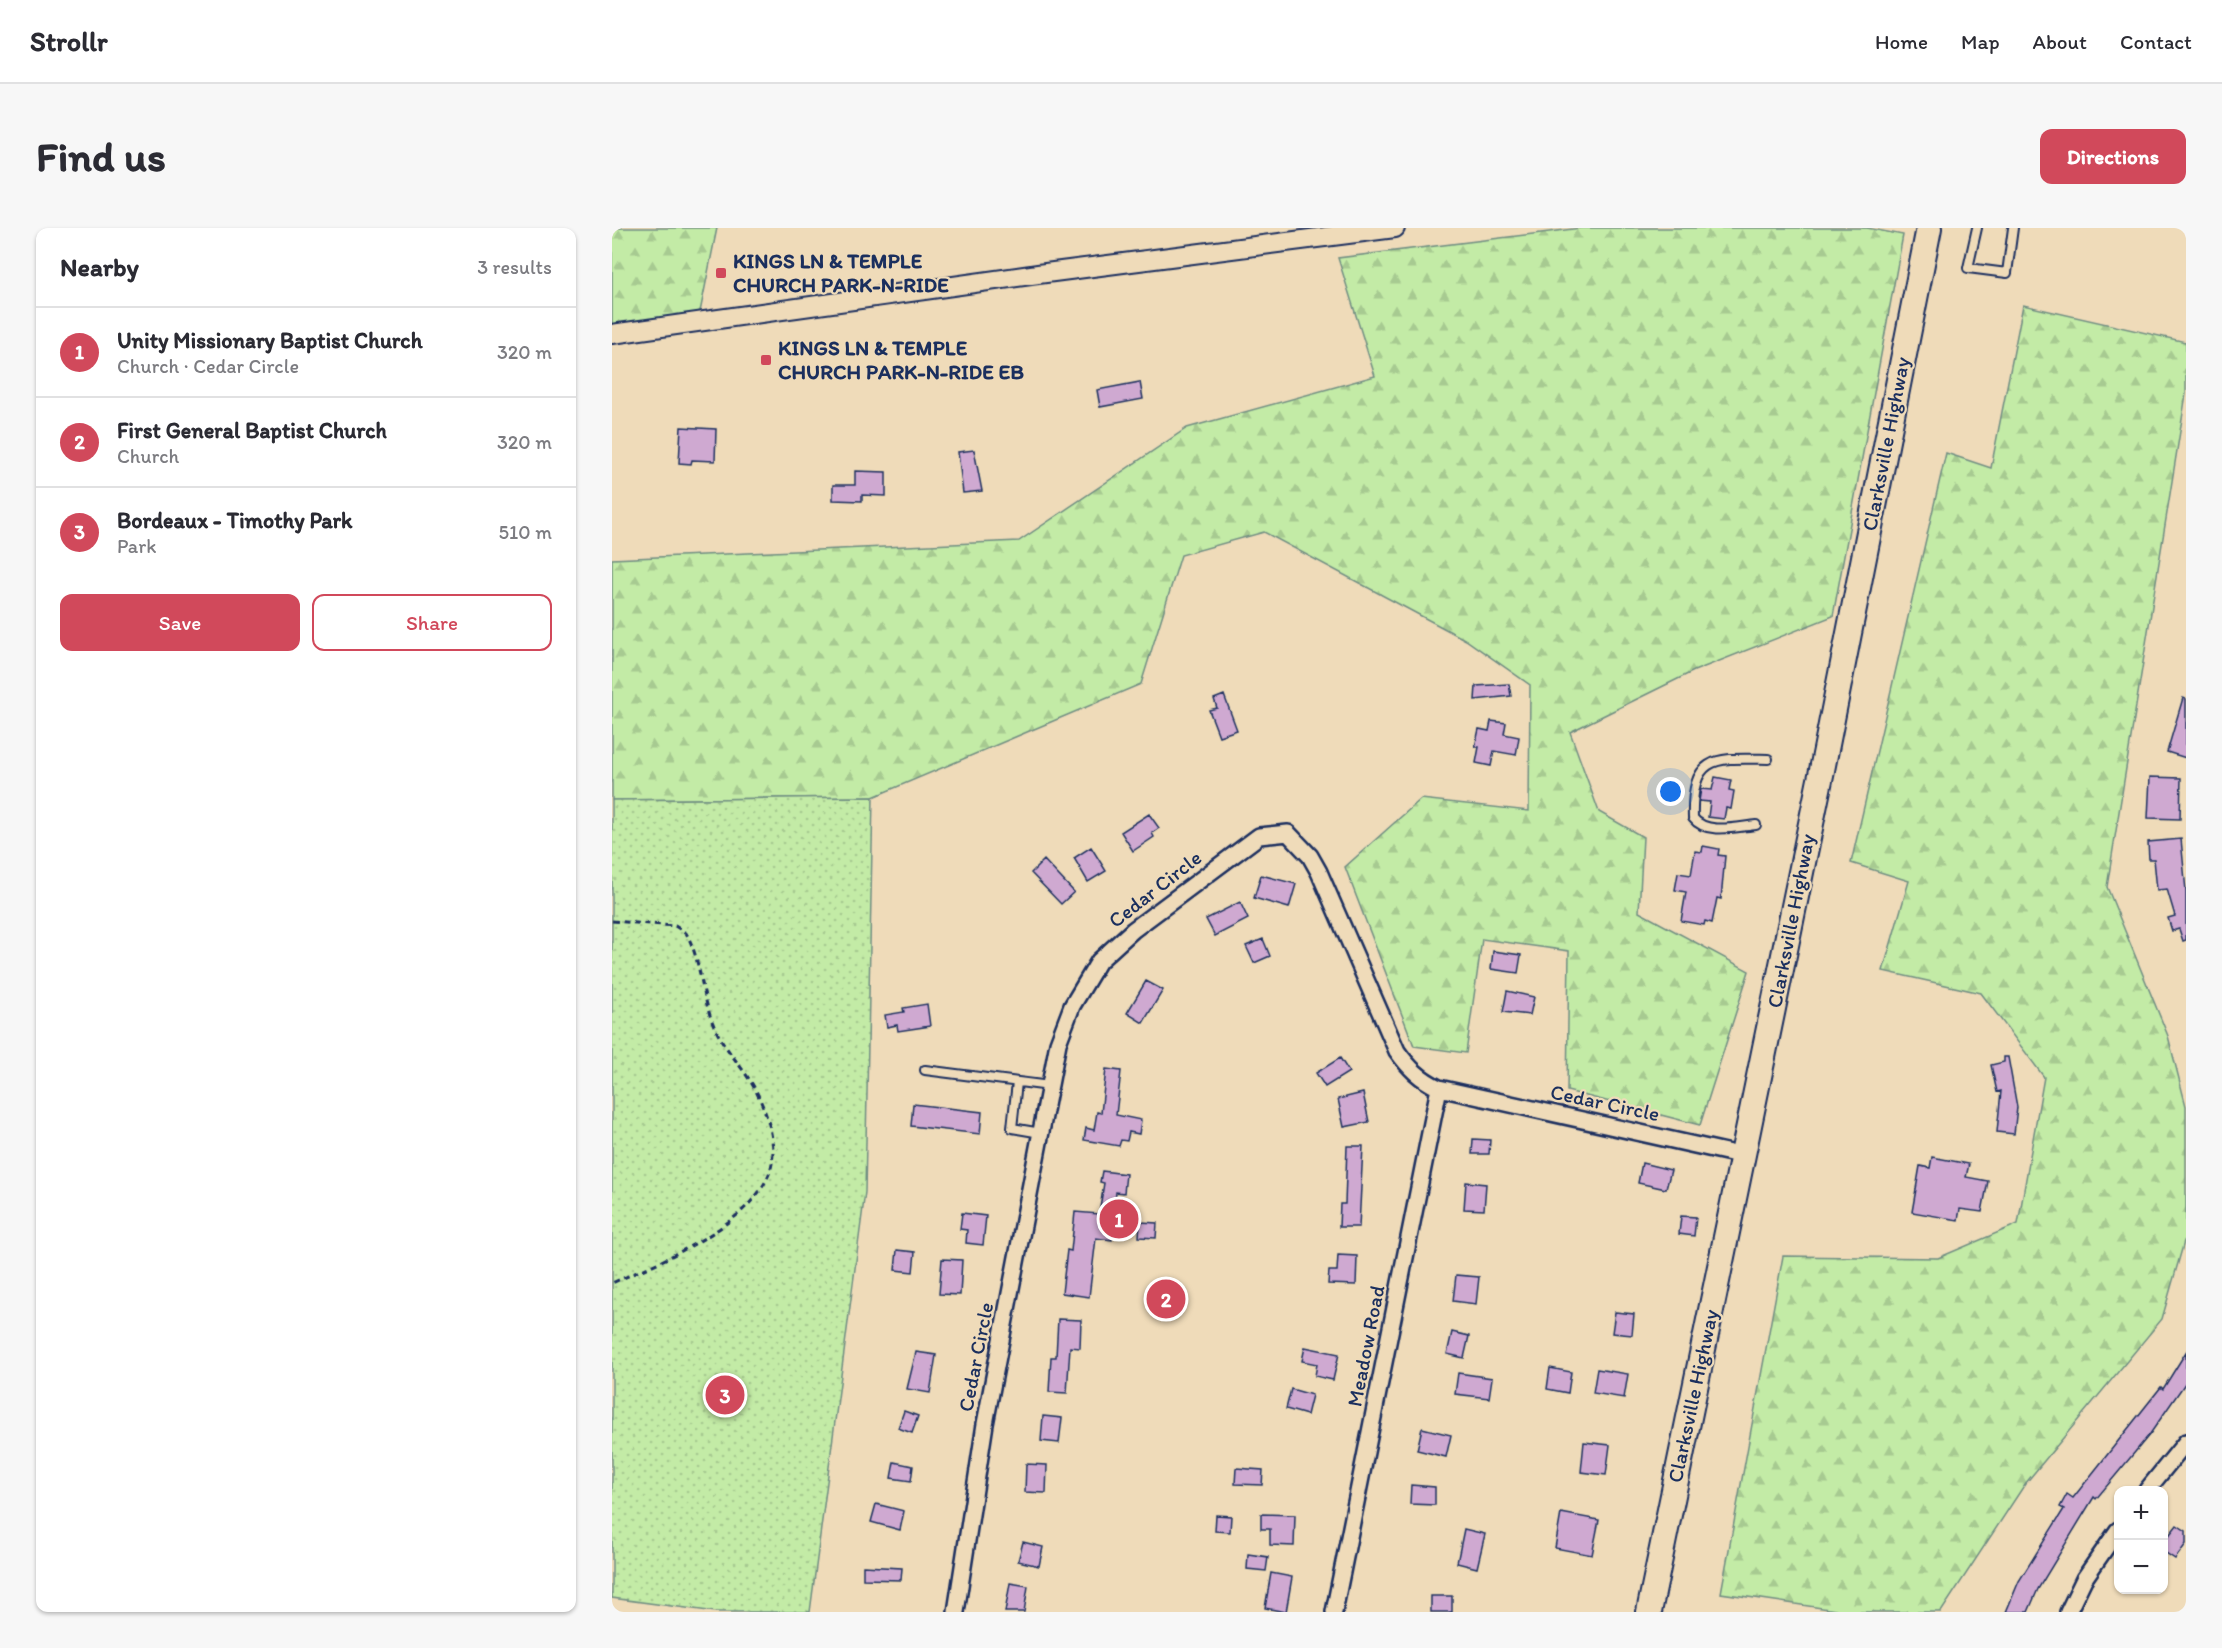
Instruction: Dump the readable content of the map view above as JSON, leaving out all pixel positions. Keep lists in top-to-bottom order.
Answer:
{
  "streets": {
    "main road": ["Clarksville Highway"],
    "street": ["Cedar Circle", "Meadow Road"]
  },
  "crossings": [
    ["Clarksville Highway", "Cedar Circle"],
    ["Cedar Circle", "Meadow Road"]
  ],
  "places": {
    "transit": ["KINGS LN & TEMPLE CHURCH PARK-N-RIDE", "KINGS LN & TEMPLE CHURCH PARK-N-RIDE EB"]
  },
  "page": {
    "header": "Strollr",
    "nav": [
      "Home",
      "Map",
      "About",
      "Contact"
    ],
    "buttons": [
      "Directions",
      ["Save", "Share"]
    ],
    "title": "Find us",
    "heading": ["Nearby", "3 results"],
    "list": [
      {
        "mark": "1",
        "name": "Unity Missionary Baptist Church",
        "note": "Church · Cedar Circle",
        "value": "320 m"
      },
      {
        "mark": "2",
        "name": "First General Baptist Church",
        "note": "Church",
        "value": "320 m"
      },
      {
        "mark": "3",
        "name": "Bordeaux - Timothy Park",
        "note": "Park",
        "value": "510 m"
      }
    ],
    "pins": ["1", "2", "3"],
    "map_buttons": ["+", "−"]
  }
}
